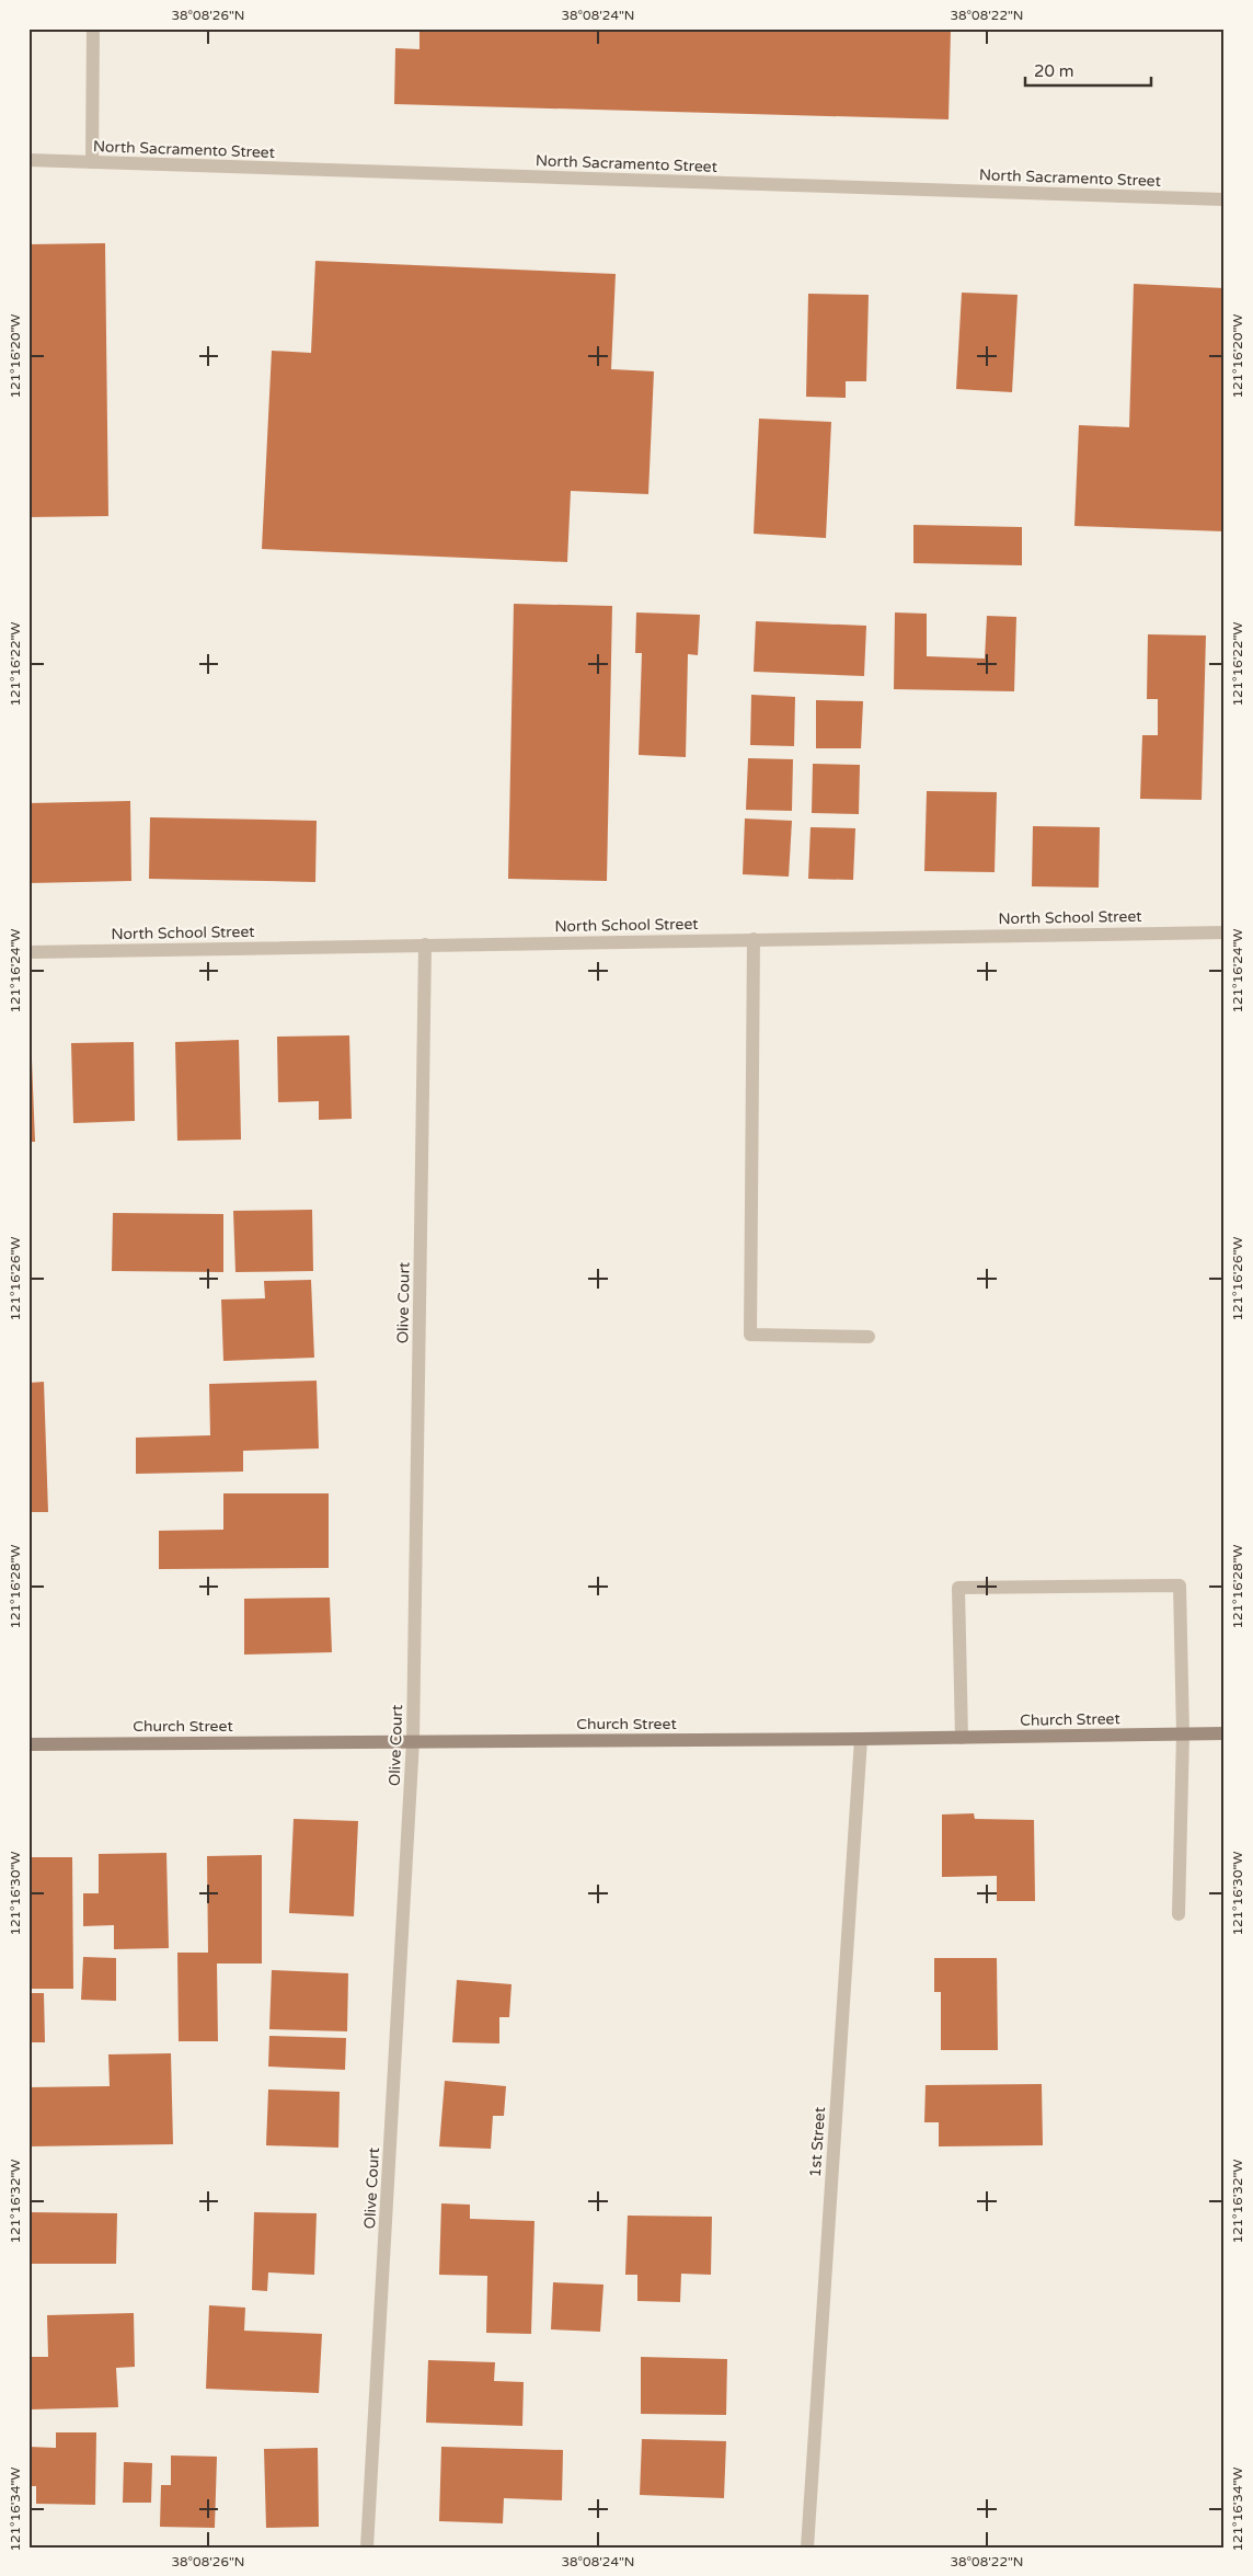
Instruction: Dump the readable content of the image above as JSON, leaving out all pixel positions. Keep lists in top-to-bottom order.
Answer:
{
  "streets": {
    "street": [
      "North Sacramento Street",
      "North School Street",
      "Olive Court",
      "Church Street",
      "1st Street"
    ]
  },
  "crossings": [
    ["North School Street", "Olive Court"],
    ["Olive Court", "Church Street"],
    ["Church Street", "1st Street"]
  ],
  "scale_bar": "20 m",
  "coordinates": [
    "38°08'26\"N",
    "38°08'24\"N",
    "38°08'22\"N",
    "121°16'20\"W",
    "121°16'22\"W",
    "121°16'24\"W",
    "121°16'26\"W",
    "121°16'28\"W",
    "121°16'30\"W",
    "121°16'32\"W",
    "121°16'34\"W"
  ]
}
